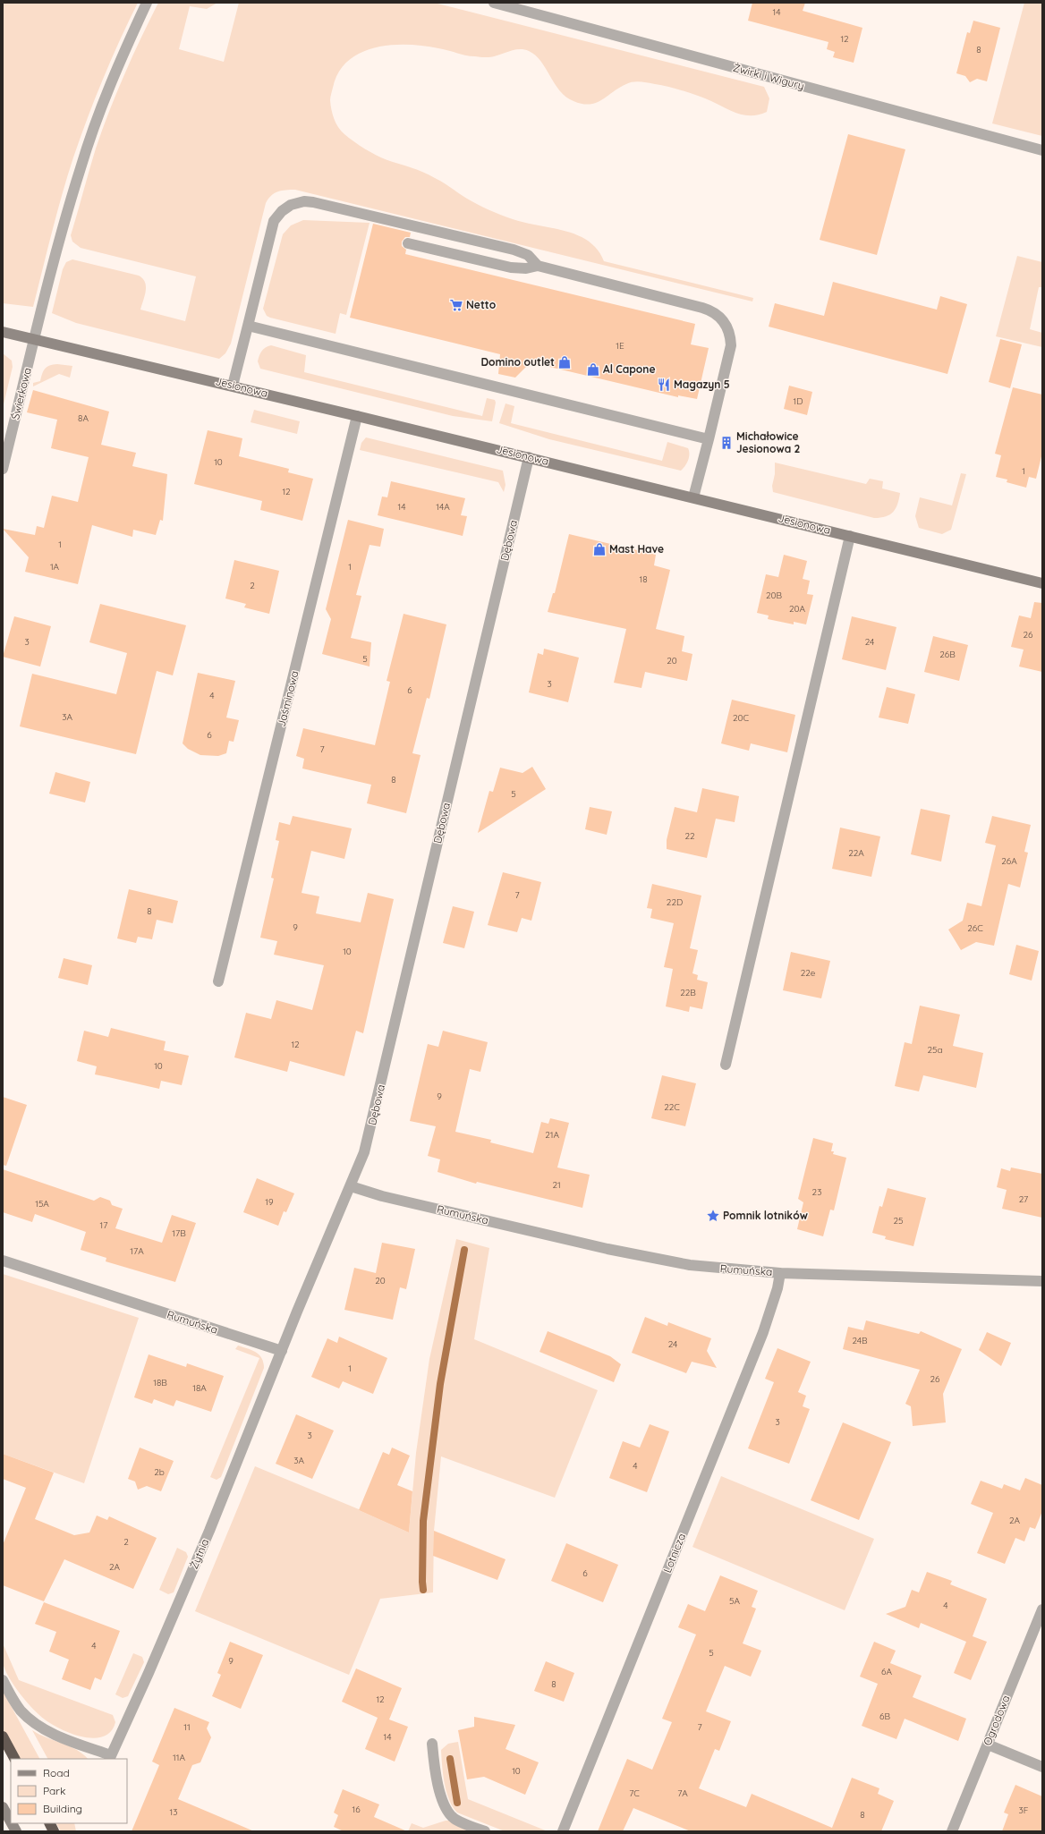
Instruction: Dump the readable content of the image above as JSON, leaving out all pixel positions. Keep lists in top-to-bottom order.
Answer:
{
  "streets": {
    "street": [
      "Żwirki i Wigury",
      "Jesionowa",
      "Świerkowa",
      "Dębowa",
      "Jaśminowa",
      "Rumuńska",
      "Lotnicza",
      "Żytnia",
      "Ogrodowa"
    ]
  },
  "crossings": [
    ["Jesionowa", "Świerkowa"],
    ["Jesionowa", "Dębowa"],
    ["Jesionowa", "Jaśminowa"],
    ["Dębowa", "Rumuńska"],
    ["Rumuńska", "Lotnicza"],
    ["Rumuńska", "Żytnia"]
  ],
  "places": {
    "supermarket": ["Netto"],
    "shop": ["Domino outlet", "Al Capone", "Mast Have"],
    "restaurant": ["Magazyn 5"],
    "building": ["Michałowice Jesionowa 2"],
    "place": ["Pomnik lotników"]
  },
  "house_numbers": [
    "14",
    "12",
    "8",
    "1E",
    "1D",
    "8A",
    "10",
    "1",
    "12",
    "14",
    "14A",
    "1",
    "1A",
    "1",
    "18",
    "2",
    "20B",
    "20A",
    "26",
    "3",
    "24",
    "26B",
    "5",
    "20",
    "3",
    "6",
    "4",
    "3A",
    "20C",
    "6",
    "7",
    "8",
    "5",
    "22",
    "22A",
    "26A",
    "7",
    "22D",
    "8",
    "9",
    "26C",
    "10",
    "22e",
    "22B",
    "12",
    "25a",
    "10",
    "9",
    "22C",
    "21A",
    "21",
    "23",
    "27",
    "19",
    "15A",
    "25",
    "17",
    "17B",
    "17A",
    "20",
    "24B",
    "24",
    "1",
    "26",
    "18B",
    "18A",
    "3",
    "3",
    "3A",
    "4",
    "2b",
    "2A",
    "2",
    "2A",
    "6",
    "5A",
    "4",
    "4",
    "5",
    "9",
    "6A",
    "8",
    "12",
    "6B",
    "11",
    "7",
    "14",
    "11A",
    "10",
    "7C",
    "7A",
    "16",
    "3F",
    "13",
    "8"
  ],
  "legend": ["Road", "Park", "Building"]
}
